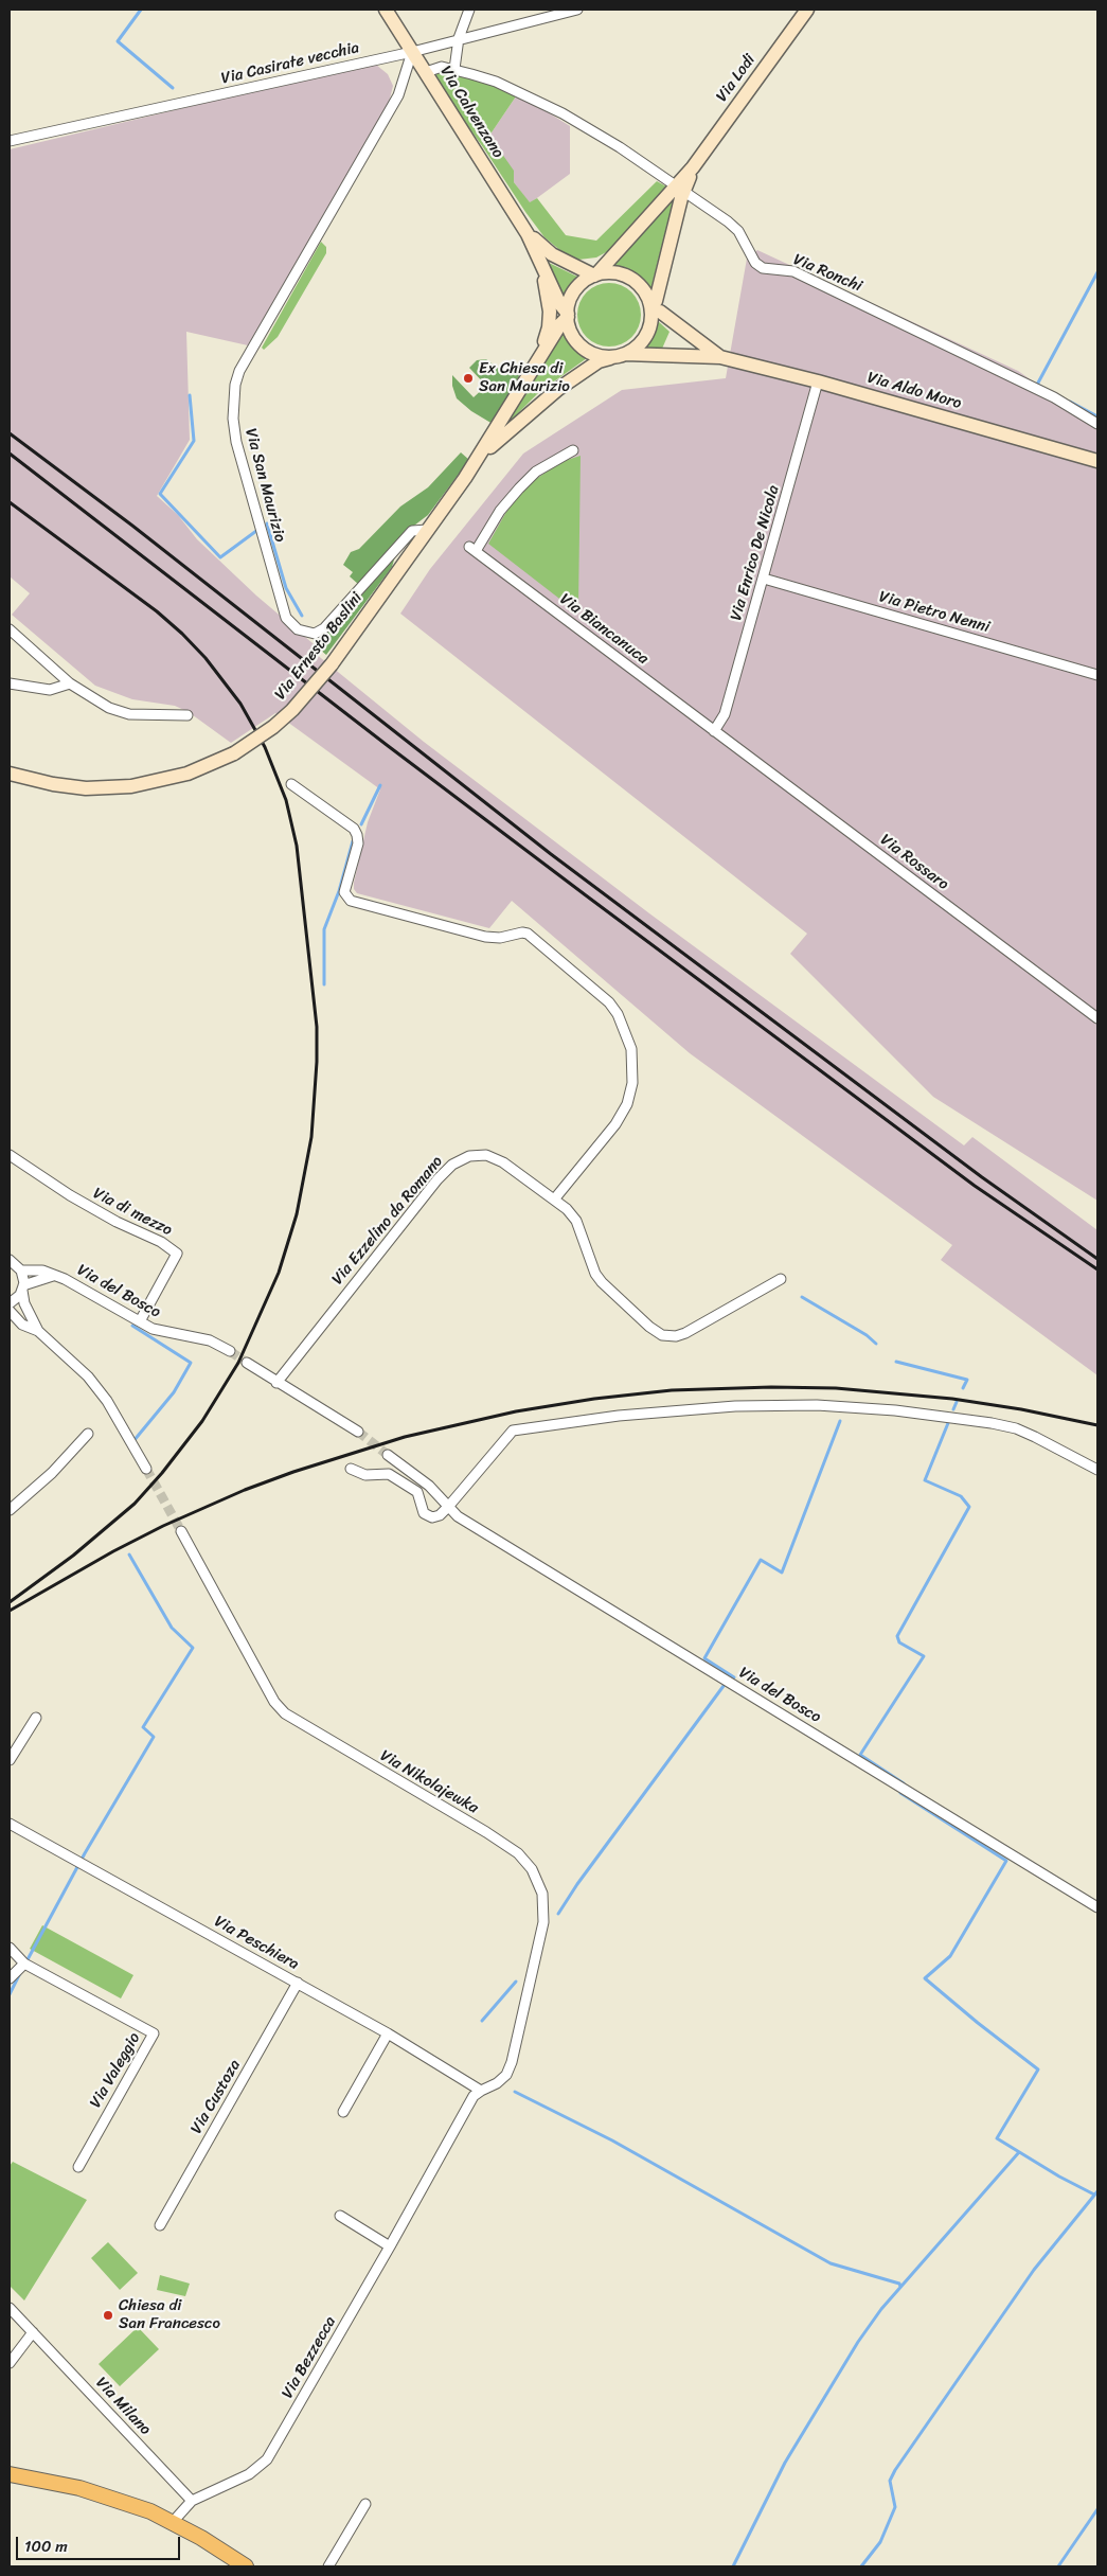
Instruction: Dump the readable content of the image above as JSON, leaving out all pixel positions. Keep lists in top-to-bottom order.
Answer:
{
  "streets": {
    "main road": [
      "Via Lodi",
      "Via Calvenzano",
      "Via Aldo Moro",
      "Via Ernesto Baslini"
    ],
    "street": [
      "Via Casirate vecchia",
      "Via Ronchi",
      "Via San Maurizio",
      "Via Enrico De Nicola",
      "Via Pietro Nenni",
      "Via Biancanuca",
      "Via Rossaro",
      "Via di mezzo",
      "Via Ezzelino da Romano",
      "Via del Bosco",
      "Via Nikolajewka",
      "Via Peschiera",
      "Via Valeggio",
      "Via Custoza",
      "Via Bezzecca",
      "Via Milano"
    ]
  },
  "crossings": [
    ["Via Casirate vecchia", "Via Calvenzano"],
    ["Via Casirate vecchia", "Via San Maurizio"],
    ["Via Lodi", "Via Calvenzano"],
    ["Via Lodi", "Via Ronchi"],
    ["Via Lodi", "Via Aldo Moro"],
    ["Via Lodi", "Via Ernesto Baslini"],
    ["Via Calvenzano", "Via Ronchi"],
    ["Via Calvenzano", "Via Aldo Moro"],
    ["Via Calvenzano", "Via San Maurizio"],
    ["Via Calvenzano", "Via Ernesto Baslini"],
    ["Via Aldo Moro", "Via Enrico De Nicola"],
    ["Via Aldo Moro", "Via Ernesto Baslini"],
    ["Via San Maurizio", "Via Ernesto Baslini"],
    ["Via Enrico De Nicola", "Via Pietro Nenni"],
    ["Via Enrico De Nicola", "Via Biancanuca"],
    ["Via Enrico De Nicola", "Via Rossaro"],
    ["Via Biancanuca", "Via Rossaro"],
    ["Via di mezzo", "Via del Bosco"],
    ["Via Nikolajewka", "Via Peschiera"],
    ["Via Nikolajewka", "Via Bezzecca"],
    ["Via Peschiera", "Via Custoza"],
    ["Via Bezzecca", "Via Milano"]
  ],
  "places": ["Ex Chiesa di San Maurizio", "Chiesa di San Francesco"],
  "scale_bar": "100 m"
}
